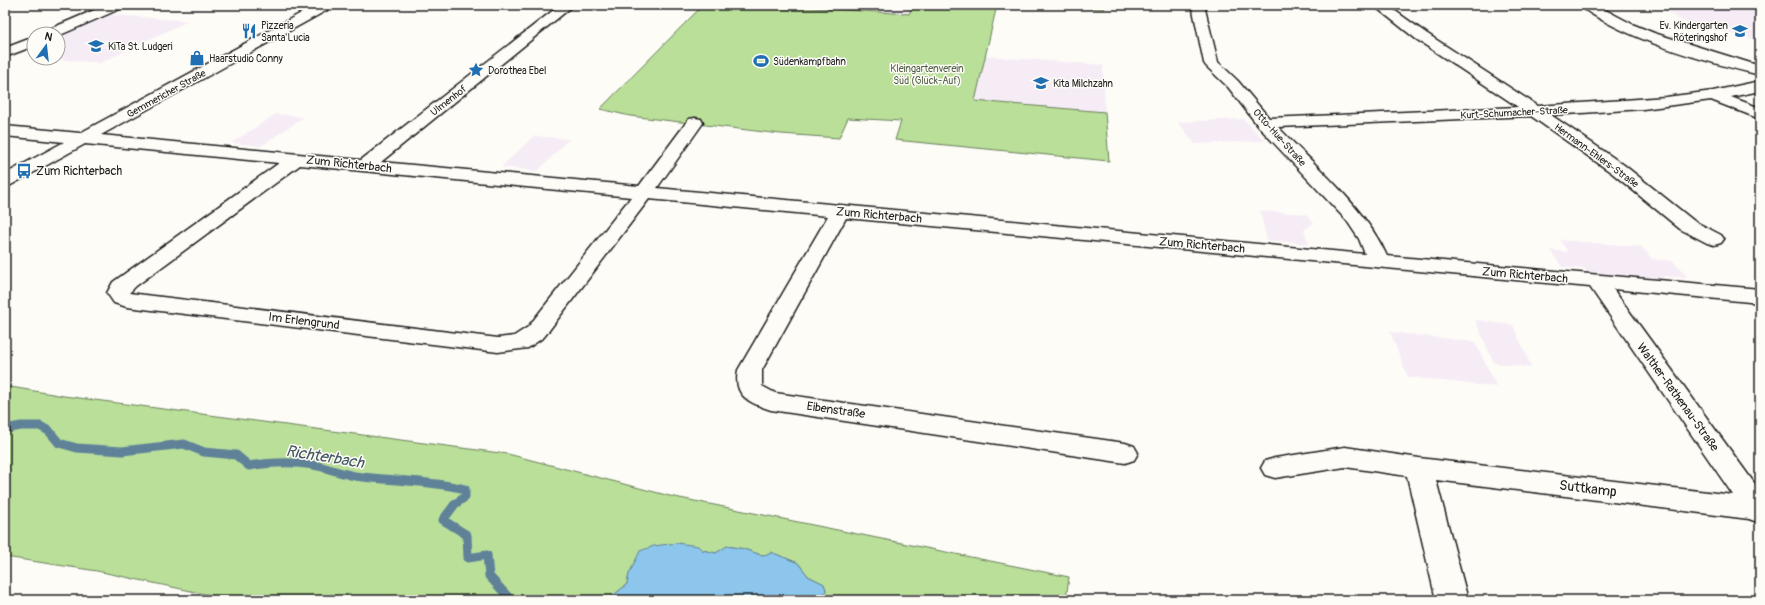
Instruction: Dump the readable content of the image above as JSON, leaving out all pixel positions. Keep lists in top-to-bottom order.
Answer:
{
  "streets": {
    "street": [
      "Gemmericher Straße",
      "Ulmenhof",
      "Kurt-Schumacher-Straße",
      "Otto-Hue-Straße",
      "Hermann-Ehlers-Straße",
      "Zum Richterbach",
      "Im Erlengrund",
      "Walther-Rathenau-Straße",
      "Eibenstraße",
      "Suttkamp"
    ]
  },
  "crossings": [
    ["Gemmericher Straße", "Zum Richterbach"],
    ["Ulmenhof", "Zum Richterbach"],
    ["Kurt-Schumacher-Straße", "Otto-Hue-Straße"],
    ["Kurt-Schumacher-Straße", "Hermann-Ehlers-Straße"],
    ["Otto-Hue-Straße", "Zum Richterbach"],
    ["Zum Richterbach", "Im Erlengrund"],
    ["Zum Richterbach", "Walther-Rathenau-Straße"],
    ["Zum Richterbach", "Eibenstraße"],
    ["Walther-Rathenau-Straße", "Suttkamp"]
  ],
  "water": ["Richterbach"],
  "parks": ["Kleingartenverein Süd (Glück-Auf)"],
  "places": {
    "restaurant": ["Pizzeria Santa Lucia"],
    "school or university": ["Ev. Kindergarten Röteringshof", "KiTa St. Ludgeri", "Kita Milchzahn"],
    "shop": ["Haarstudio Conny"],
    "sports": ["Südenkampfbahn"],
    "place": ["Dorothea Ebel"],
    "bus stop": ["Zum Richterbach"]
  },
  "north": "top"
}
